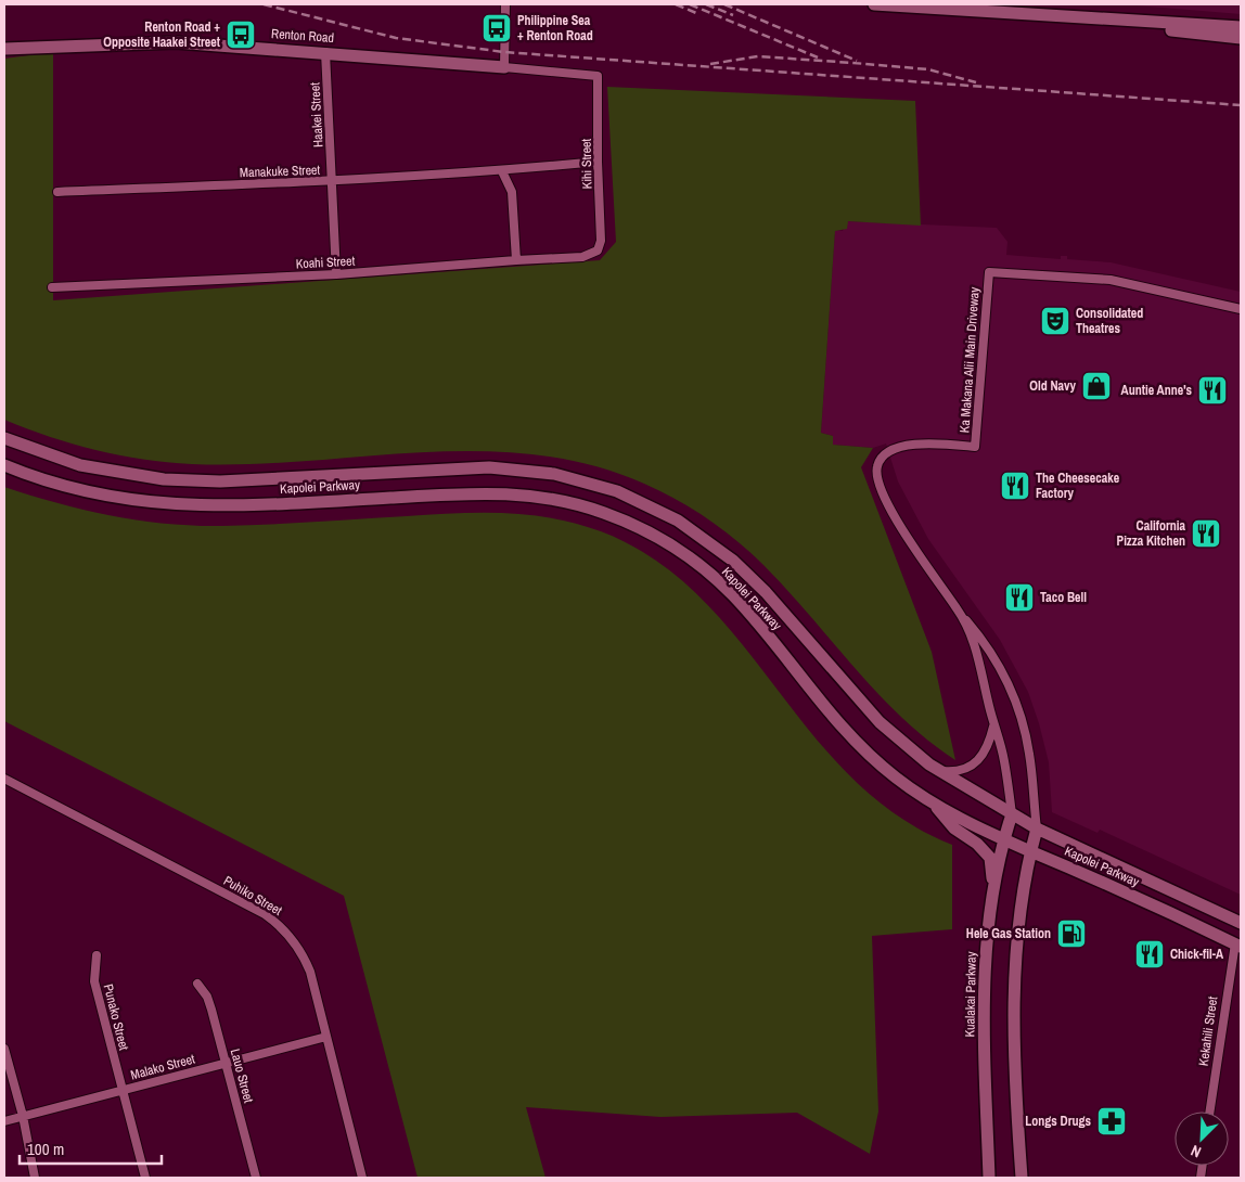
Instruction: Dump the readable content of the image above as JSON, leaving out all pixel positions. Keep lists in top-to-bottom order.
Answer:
{
  "streets": {
    "main road": ["Renton Road", "Kapolei Parkway", "Kualakai Parkway"],
    "street": [
      "Haakei Street",
      "Kihi Street",
      "Manakuke Street",
      "Koahi Street",
      "Ka Makana Alii Main Driveway",
      "Puhiko Street",
      "Punako Street",
      "Kekahili Street",
      "Malako Street",
      "Lauo Street"
    ]
  },
  "crossings": [
    ["Renton Road", "Haakei Street"],
    ["Renton Road", "Kihi Street"],
    ["Haakei Street", "Manakuke Street"],
    ["Haakei Street", "Koahi Street"],
    ["Kihi Street", "Manakuke Street"],
    ["Kihi Street", "Koahi Street"],
    ["Ka Makana Alii Main Driveway", "Kapolei Parkway"],
    ["Ka Makana Alii Main Driveway", "Kualakai Parkway"],
    ["Kapolei Parkway", "Kualakai Parkway"],
    ["Kapolei Parkway", "Kekahili Street"],
    ["Puhiko Street", "Malako Street"],
    ["Punako Street", "Malako Street"],
    ["Malako Street", "Lauo Street"]
  ],
  "places": {
    "bus stop": ["Philippine Sea + Renton Road", "Renton Road + Opposite Haakei Street"],
    "theatre": ["Consolidated Theatres"],
    "shop": ["Old Navy"],
    "restaurant": [
      "Auntie Anne's",
      "The Cheesecake Factory",
      "California Pizza Kitchen",
      "Taco Bell",
      "Chick-fil-A"
    ],
    "fuel station": ["Hele Gas Station"],
    "pharmacy": ["Longs Drugs"]
  },
  "scale_bar": "100 m",
  "north": "bottom left"
}
